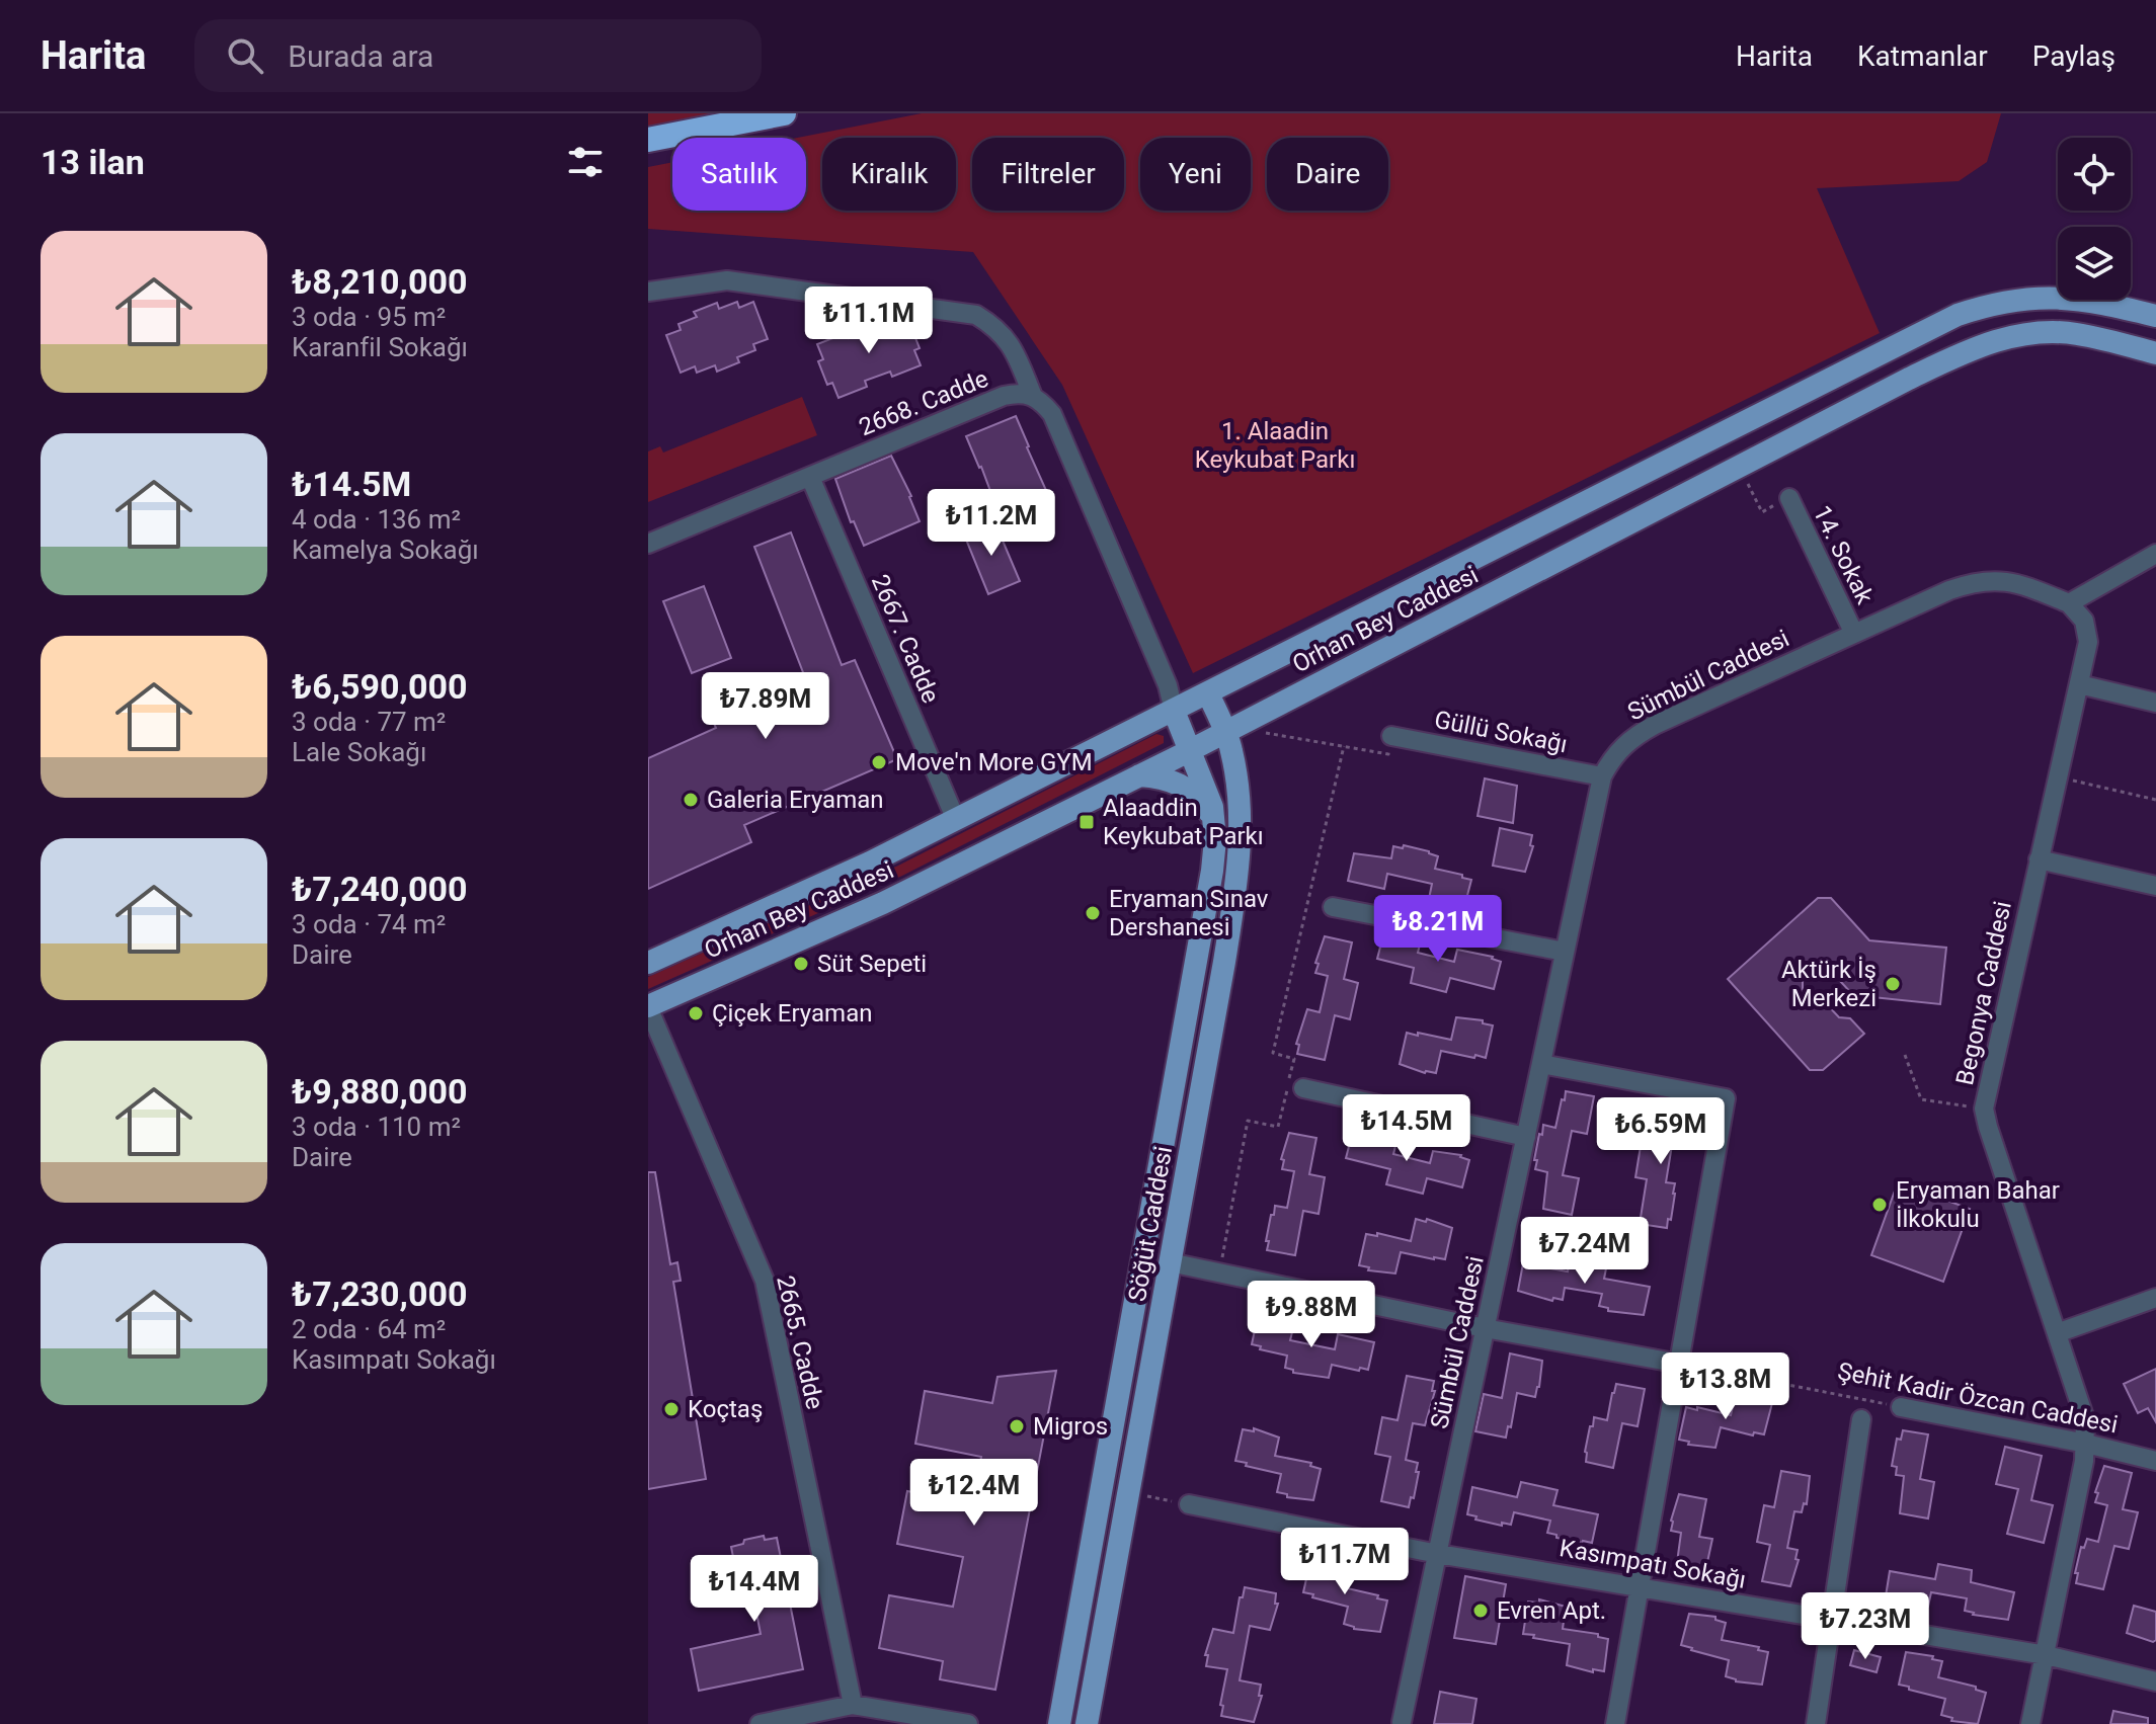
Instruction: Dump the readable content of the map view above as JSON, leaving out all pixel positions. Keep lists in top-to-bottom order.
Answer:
{
  "streets": {
    "main road": ["Orhan Bey Caddesi", "Söğüt Caddesi"],
    "street": [
      "2668. Cadde",
      "14. Sokak",
      "2667. Cadde",
      "Sümbül Caddesi",
      "Güllü Sokağı",
      "Begonya Caddesi",
      "2665. Cadde",
      "Şehit Kadir Özcan Caddesi",
      "Kasımpatı Sokağı"
    ]
  },
  "crossings": [
    ["2668. Cadde", "2667. Cadde"],
    ["14. Sokak", "Sümbül Caddesi"],
    ["Orhan Bey Caddesi", "2667. Cadde"],
    ["Orhan Bey Caddesi", "Söğüt Caddesi"],
    ["Orhan Bey Caddesi", "2665. Cadde"],
    ["Sümbül Caddesi", "Güllü Sokağı"],
    ["Sümbül Caddesi", "Begonya Caddesi"],
    ["Sümbül Caddesi", "Kasımpatı Sokağı"],
    ["Begonya Caddesi", "Şehit Kadir Özcan Caddesi"],
    ["Begonya Caddesi", "Kasımpatı Sokağı"]
  ],
  "parks": ["1. Alaadin Keykubat Parkı"],
  "places": {
    "other": [
      "Move'n More GYM",
      "Galeria Eryaman",
      "Eryaman Sınav Dershanesi",
      "Süt Sepeti",
      "Aktürk İş Merkezi",
      "Çiçek Eryaman",
      "Eryaman Bahar İlkokulu",
      "Koçtaş",
      "Migros",
      "Evren Apt."
    ],
    "transit": ["Alaaddin Keykubat Parkı"]
  },
  "page": {
    "header": "Harita",
    "search": "Burada ara",
    "nav": ["Harita", "Katmanlar", "Paylaş"],
    "heading": "13 ilan",
    "chip": [
      "Satılık",
      "Kiralık",
      "Filtreler",
      "Yeni",
      "Daire"
    ],
    "list": [
      {
        "name": "₺8,210,000",
        "note": "3 oda · 95 m² · Karanfil Sokağı"
      },
      {
        "name": "₺14.5M",
        "note": "4 oda · 136 m² · Kamelya Sokağı"
      },
      {
        "name": "₺6,590,000",
        "note": "3 oda · 77 m² · Lale Sokağı"
      },
      {
        "name": "₺7,240,000",
        "note": "3 oda · 74 m² · Daire"
      },
      {
        "name": "₺9,880,000",
        "note": "3 oda · 110 m² · Daire"
      },
      {
        "name": "₺7,230,000",
        "note": "2 oda · 64 m² · Kasımpatı Sokağı"
      }
    ],
    "price": [
      "₺11.1M",
      "₺11.2M",
      "₺7.89M",
      "₺8.21M",
      "₺14.5M",
      "₺6.59M",
      "₺7.24M",
      "₺9.88M",
      "₺13.8M",
      "₺12.4M",
      "₺11.7M",
      "₺14.4M",
      "₺7.23M"
    ]
  }
}
